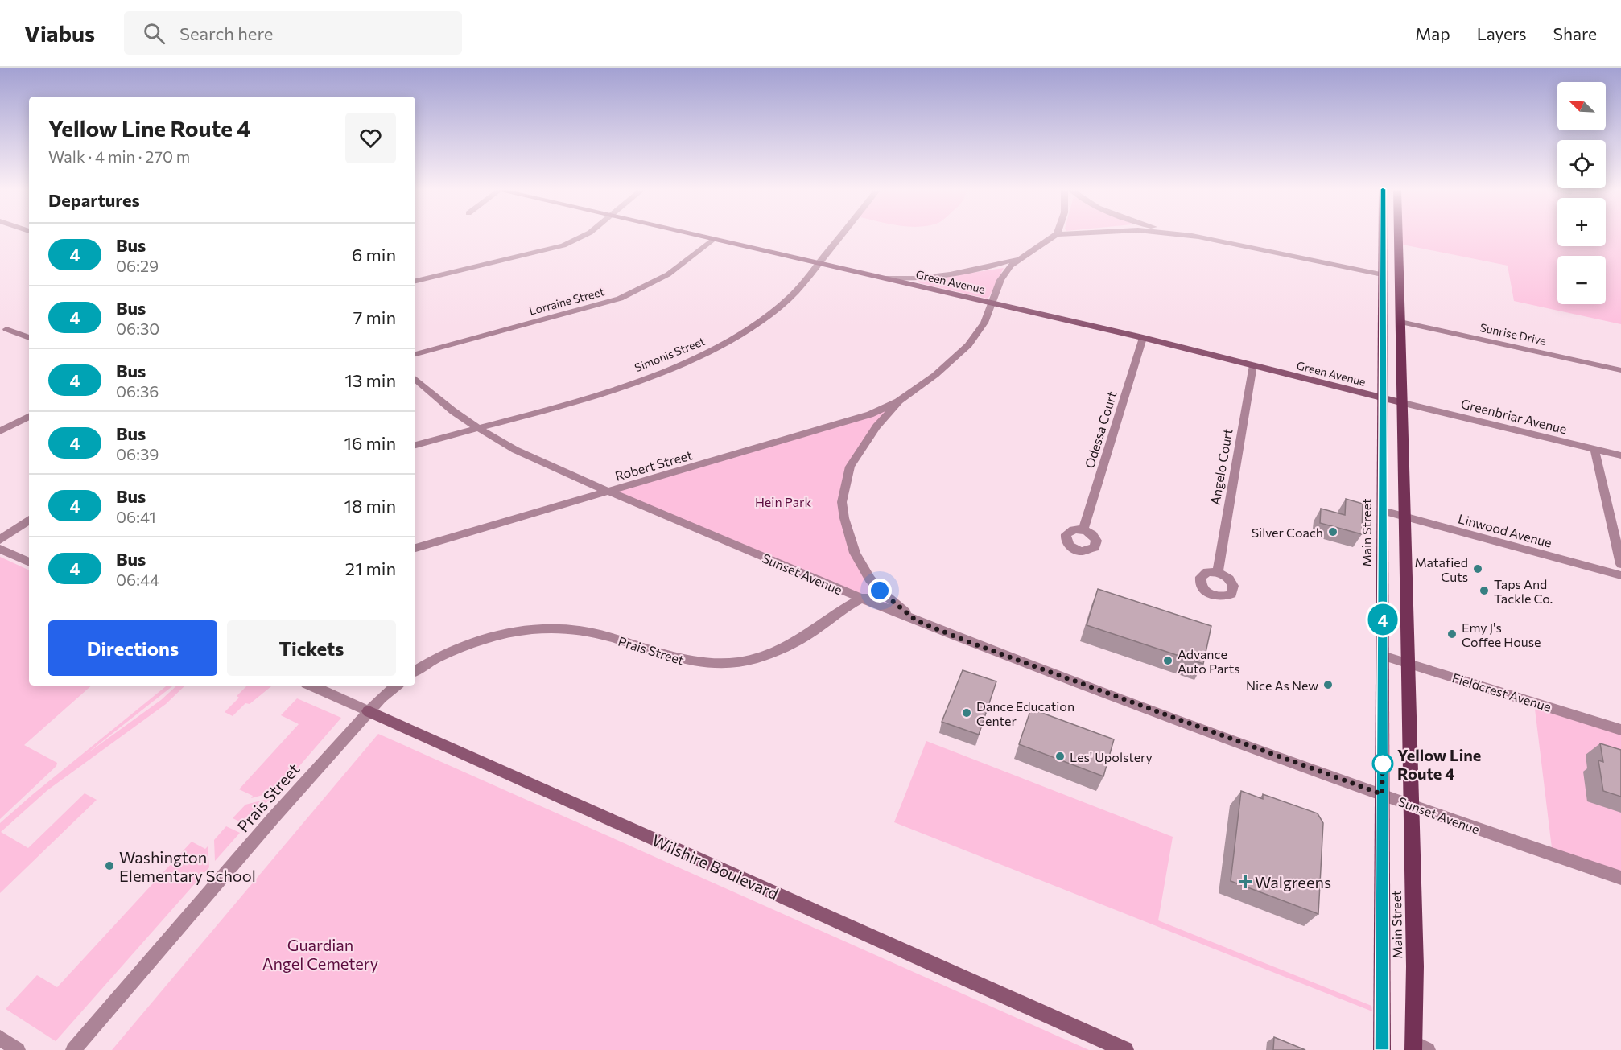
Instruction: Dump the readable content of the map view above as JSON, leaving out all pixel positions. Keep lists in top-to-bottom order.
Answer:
{
  "streets": {
    "main road": ["Main Street"],
    "street": [
      "Green Avenue",
      "Lorraine Street",
      "Sunrise Drive",
      "Simonis Street",
      "Greenbriar Avenue",
      "Odessa Court",
      "Robert Street",
      "Angelo Court",
      "Linwood Avenue",
      "Sunset Avenue",
      "Prais Street",
      "Fieldcrest Avenue",
      "Wilshire Boulevard"
    ]
  },
  "crossings": [
    ["Green Avenue", "Lorraine Street"],
    ["Green Avenue", "Simonis Street"],
    ["Green Avenue", "Greenbriar Avenue"],
    ["Green Avenue", "Odessa Court"],
    ["Green Avenue", "Robert Street"],
    ["Green Avenue", "Angelo Court"],
    ["Green Avenue", "Main Street"],
    ["Sunrise Drive", "Main Street"],
    ["Simonis Street", "Sunset Avenue"],
    ["Greenbriar Avenue", "Main Street"],
    ["Robert Street", "Sunset Avenue"],
    ["Robert Street", "Prais Street"],
    ["Linwood Avenue", "Main Street"],
    ["Main Street", "Sunset Avenue"],
    ["Main Street", "Fieldcrest Avenue"],
    ["Sunset Avenue", "Prais Street"],
    ["Prais Street", "Wilshire Boulevard"]
  ],
  "parks": ["Hein Park", "Guardian Angel Cemetery"],
  "places": {
    "other": [
      "Silver Coach",
      "Matafied Cuts",
      "Taps And Tackle Co.",
      "Emy J's Coffee House",
      "Advance Auto Parts",
      "Nice As New",
      "Dance Education Center",
      "Les' Upolstery",
      "Yellow Line Route 4",
      "Washington Elementary School"
    ],
    "health": ["Walgreens"]
  },
  "lines": ["bus line 4"],
  "north": "top left",
  "page": {
    "header": "Viabus",
    "search": "Search here",
    "nav": ["Map", "Layers", "Share"],
    "on_map": "4",
    "map_buttons": ["+", "−"],
    "heading": [
      ["Yellow Line Route 4", "Walk · 4 min · 270 m"],
      "Departures"
    ],
    "list": [
      {
        "mark": "4",
        "name": "Bus",
        "note": "06:29",
        "value": "6 min"
      },
      {
        "mark": "4",
        "name": "Bus",
        "note": "06:30",
        "value": "7 min"
      },
      {
        "mark": "4",
        "name": "Bus",
        "note": "06:36",
        "value": "13 min"
      },
      {
        "mark": "4",
        "name": "Bus",
        "note": "06:39",
        "value": "16 min"
      },
      {
        "mark": "4",
        "name": "Bus",
        "note": "06:41",
        "value": "18 min"
      },
      {
        "mark": "4",
        "name": "Bus",
        "note": "06:44",
        "value": "21 min"
      }
    ],
    "buttons": ["Directions", "Tickets"]
  }
}
